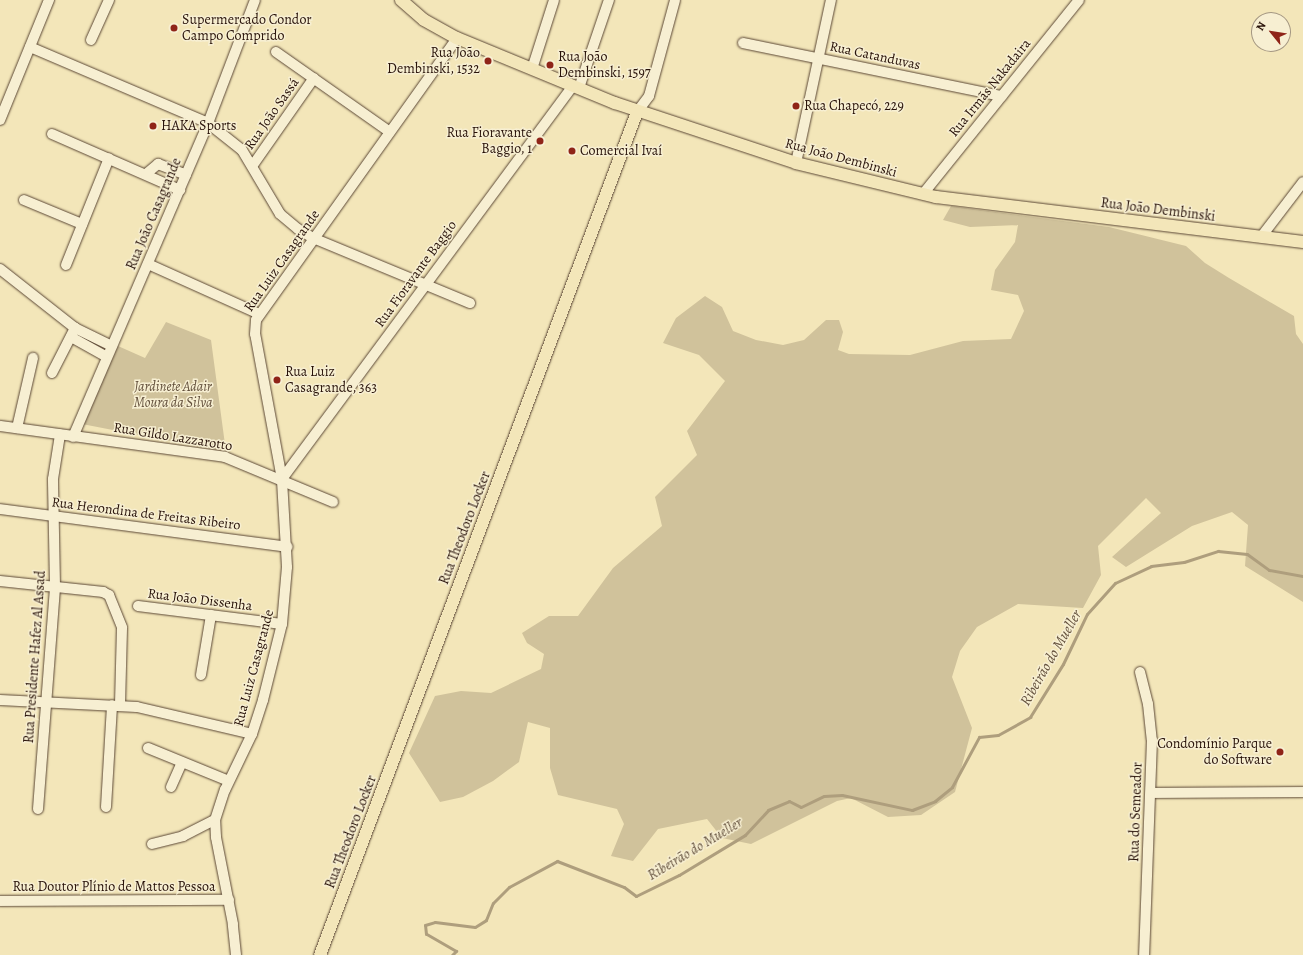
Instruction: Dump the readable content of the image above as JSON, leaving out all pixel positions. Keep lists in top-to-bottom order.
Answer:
{
  "streets": {
    "main road": ["Rua João Dembinski", "Rua Theodoro Locker"],
    "street": [
      "Rua Catanduvas",
      "Rua Irmãs Nakadaira",
      "Rua João Sassá",
      "Rua João Casagrande",
      "Rua Luiz Casagrande",
      "Rua Fioravante Baggio",
      "Rua Gildo Lazzarotto",
      "Rua Herondina de Freitas Ribeiro",
      "Rua João Dissenha",
      "Rua Presidente Hafez Al Assad",
      "Rua do Semeador",
      "Rua Doutor Plínio de Mattos Pessoa"
    ]
  },
  "crossings": [
    ["Rua Catanduvas", "Rua Irmãs Nakadaira"],
    ["Rua Irmãs Nakadaira", "Rua João Dembinski"],
    ["Rua João Dembinski", "Rua Luiz Casagrande"],
    ["Rua João Dembinski", "Rua Fioravante Baggio"],
    ["Rua João Dembinski", "Rua Theodoro Locker"],
    ["Rua João Casagrande", "Rua Gildo Lazzarotto"],
    ["Rua Luiz Casagrande", "Rua Fioravante Baggio"],
    ["Rua Luiz Casagrande", "Rua Gildo Lazzarotto"],
    ["Rua Luiz Casagrande", "Rua Herondina de Freitas Ribeiro"],
    ["Rua Luiz Casagrande", "Rua João Dissenha"],
    ["Rua Luiz Casagrande", "Rua Doutor Plínio de Mattos Pessoa"],
    ["Rua Fioravante Baggio", "Rua Gildo Lazzarotto"],
    ["Rua Gildo Lazzarotto", "Rua Presidente Hafez Al Assad"],
    ["Rua Herondina de Freitas Ribeiro", "Rua Presidente Hafez Al Assad"]
  ],
  "water": ["Ribeirão do Mueller"],
  "parks": ["Jardinete Adair Moura da Silva"],
  "places": [
    "Supermercado Condor Campo Comprido",
    "Rua João Dembinski, 1532",
    "Rua João Dembinski, 1597",
    "Rua Chapecó, 229",
    "HAKA Sports",
    "Rua Fioravante Baggio, 1",
    "Comercial Ivaí",
    "Rua Luiz Casagrande, 363",
    "Condomínio Parque do Software"
  ],
  "north": "top left"
}
